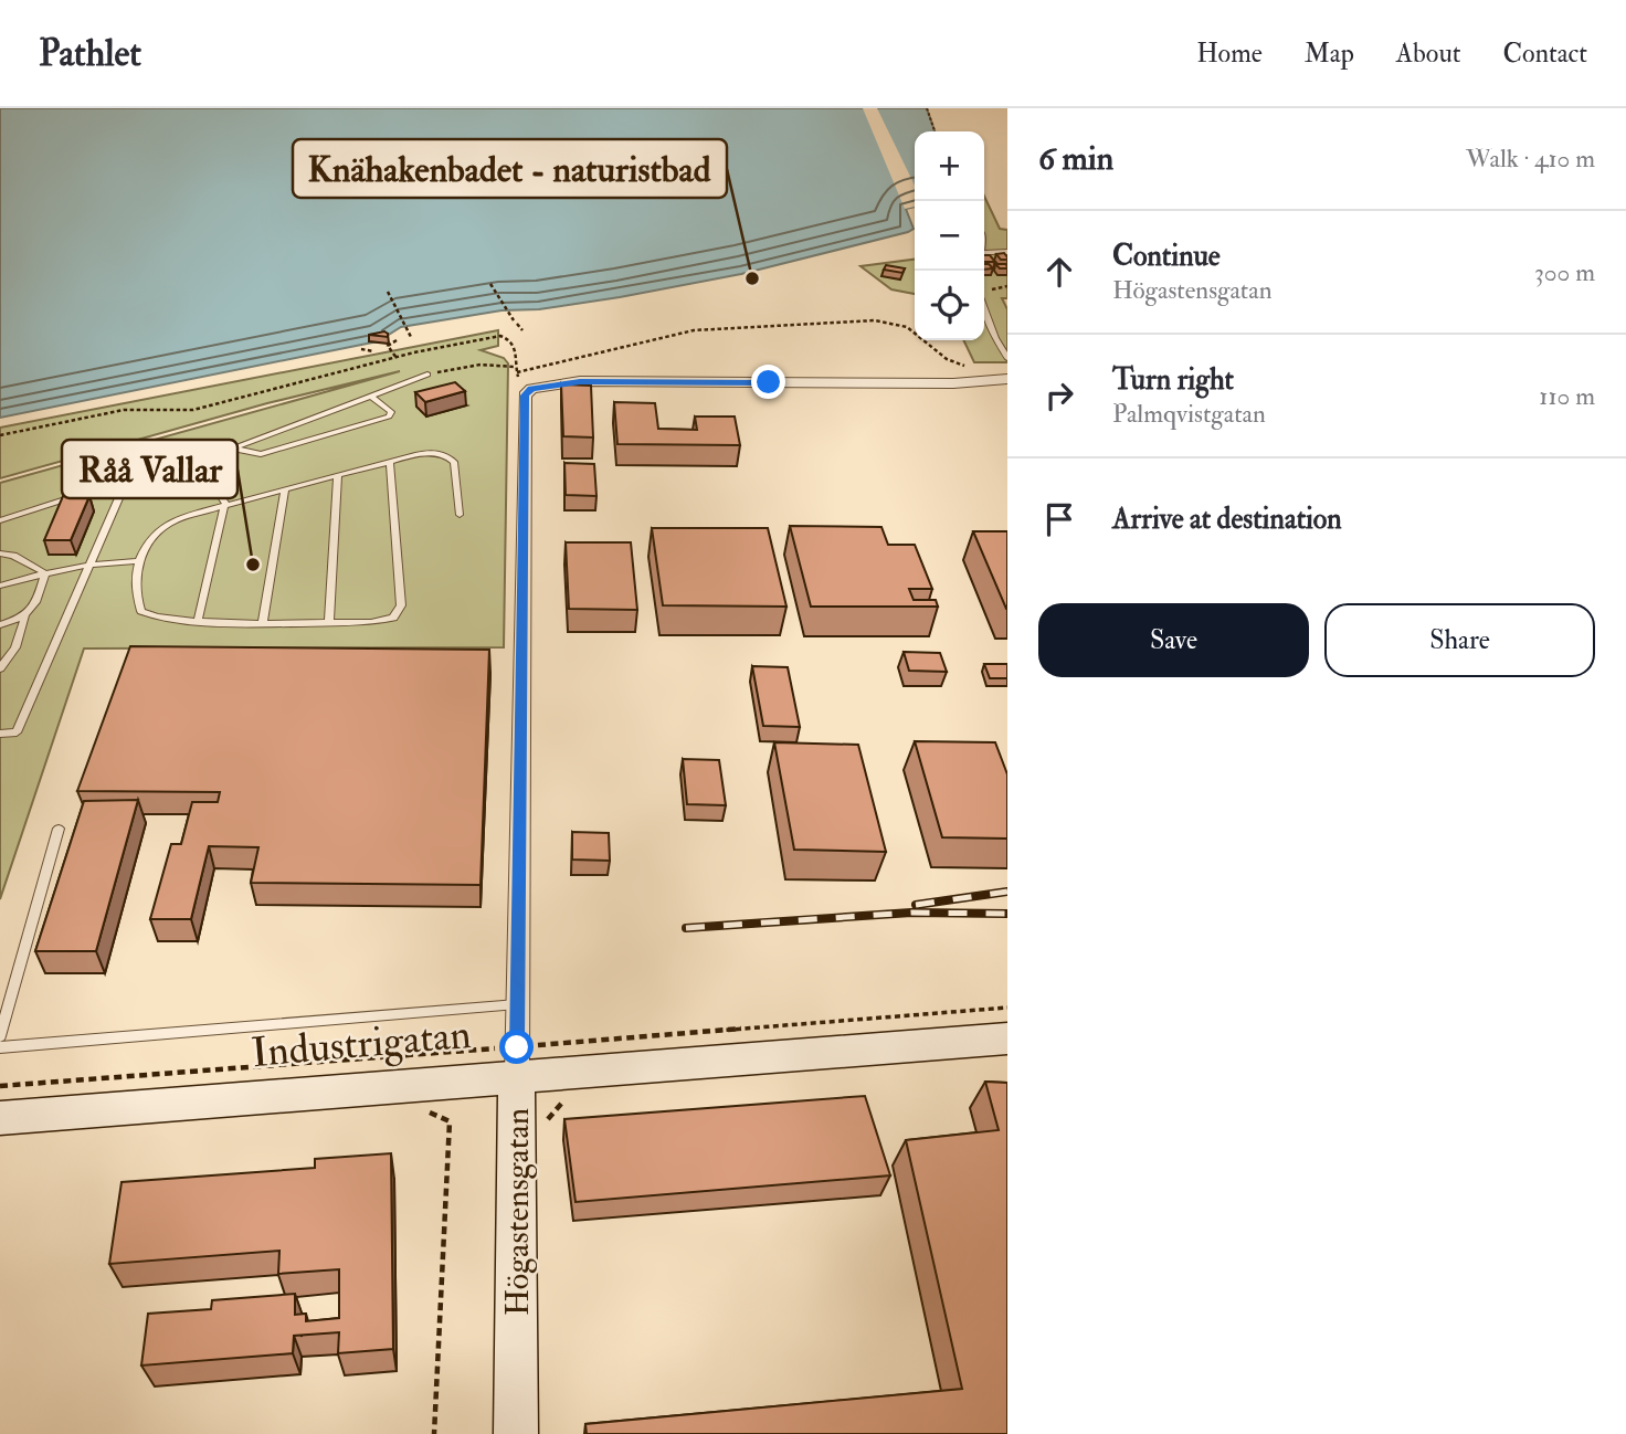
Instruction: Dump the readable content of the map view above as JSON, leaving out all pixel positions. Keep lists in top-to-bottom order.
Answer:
{
  "streets": {
    "street": ["Industrigatan", "Högastensgatan"]
  },
  "crossings": [
    ["Industrigatan", "Högastensgatan"]
  ],
  "places": ["Knähakenbadet - naturistbad", "Råå Vallar"],
  "page": {
    "header": "Pathlet",
    "nav": [
      "Home",
      "Map",
      "About",
      "Contact"
    ],
    "heading": ["6 min", "Walk · 410 m"],
    "map_buttons": ["+", "−"],
    "list": [
      ["Continue", "Högastensgatan", "300 m"],
      ["Turn right", "Palmqvistgatan", "110 m"],
      "Arrive at destination"
    ],
    "buttons": ["Save", "Share"]
  }
}
